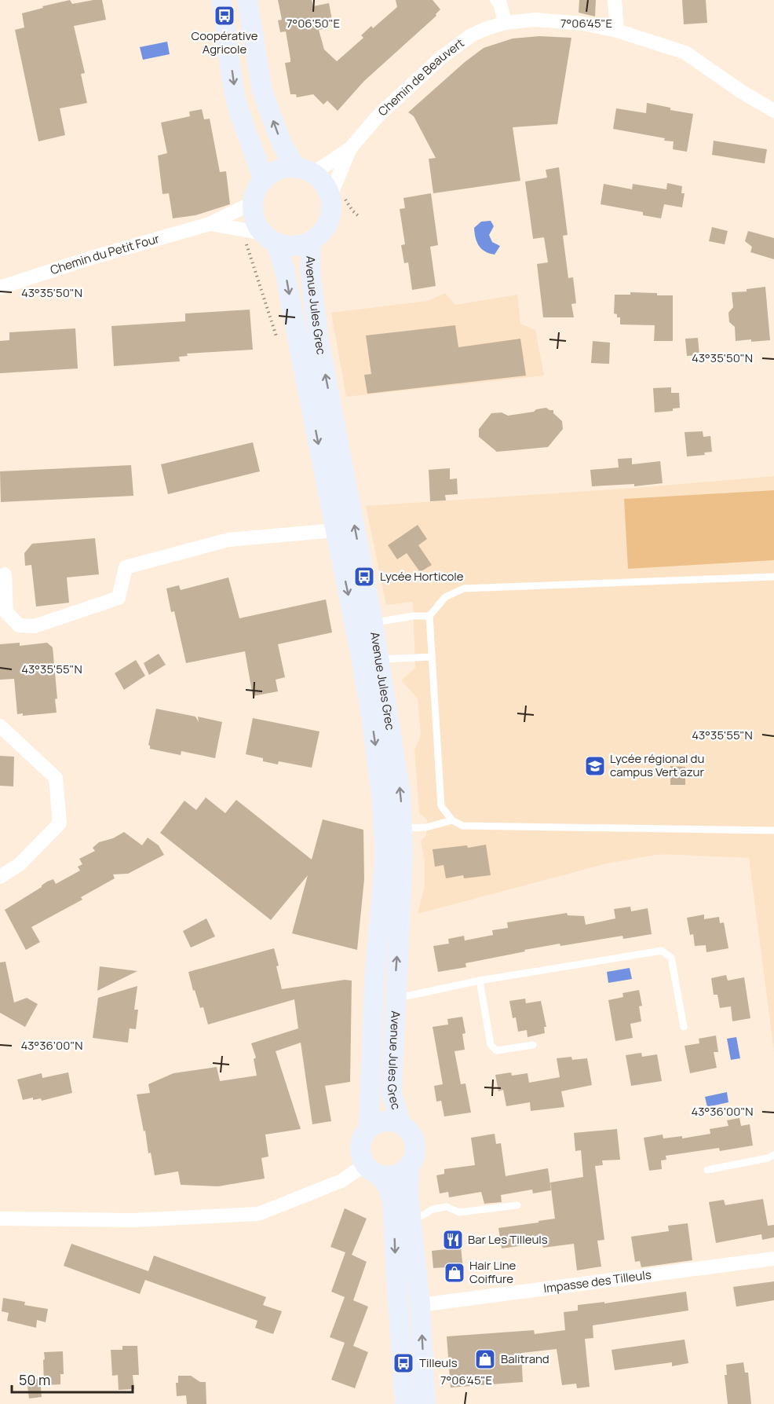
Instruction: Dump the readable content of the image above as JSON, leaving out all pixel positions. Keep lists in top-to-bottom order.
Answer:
{
  "streets": {
    "street": [
      "Chemin de Beauvert",
      "Chemin du Petit Four",
      "Avenue Jules Grec",
      "Impasse des Tilleuls"
    ]
  },
  "crossings": [
    ["Chemin de Beauvert", "Chemin du Petit Four"],
    ["Chemin de Beauvert", "Avenue Jules Grec"],
    ["Chemin du Petit Four", "Avenue Jules Grec"]
  ],
  "places": {
    "bus stop": ["Coopérative Agricole", "Lycée Horticole", "Tilleuls"],
    "school or university": ["Lycée régional du campus Vert azur"],
    "restaurant": ["Bar Les Tilleuls"],
    "shop": ["Hair Line Coiffure", "Balitrand"]
  },
  "scale_bar": "50 m",
  "coordinates": [
    "7°06'50\"E",
    "7°06'45\"E",
    "43°35'50\"N",
    "43°35'55\"N",
    "43°36'00\"N"
  ]
}
